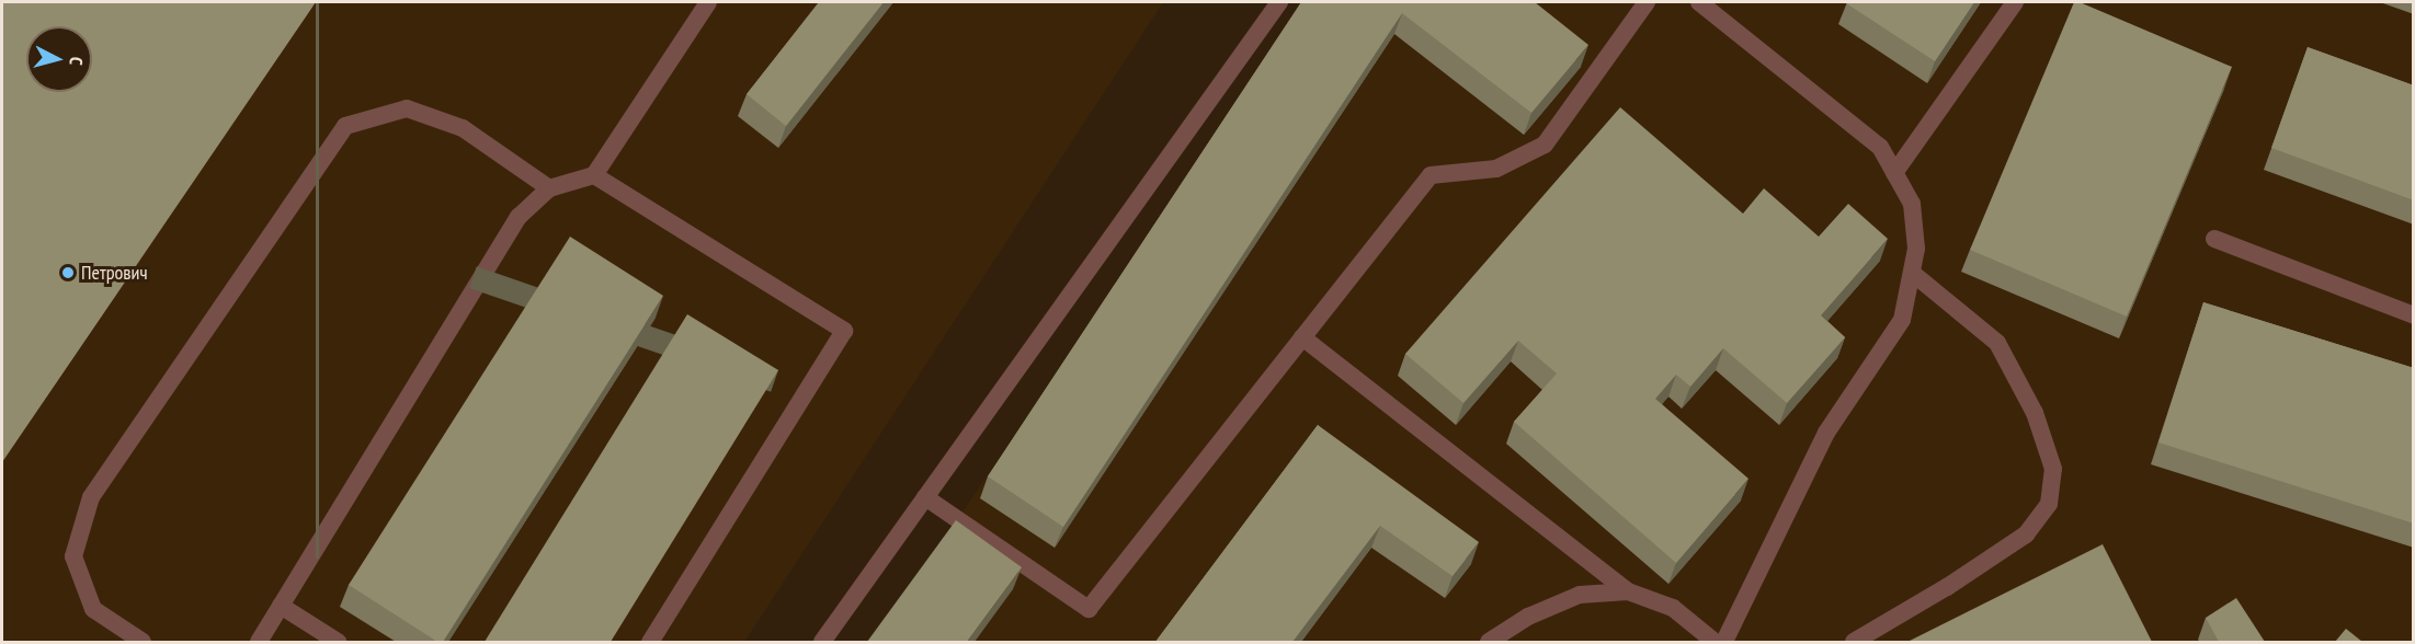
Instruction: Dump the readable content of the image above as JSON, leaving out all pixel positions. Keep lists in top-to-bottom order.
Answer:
{
  "places": ["Петрович"],
  "north": "right"
}
